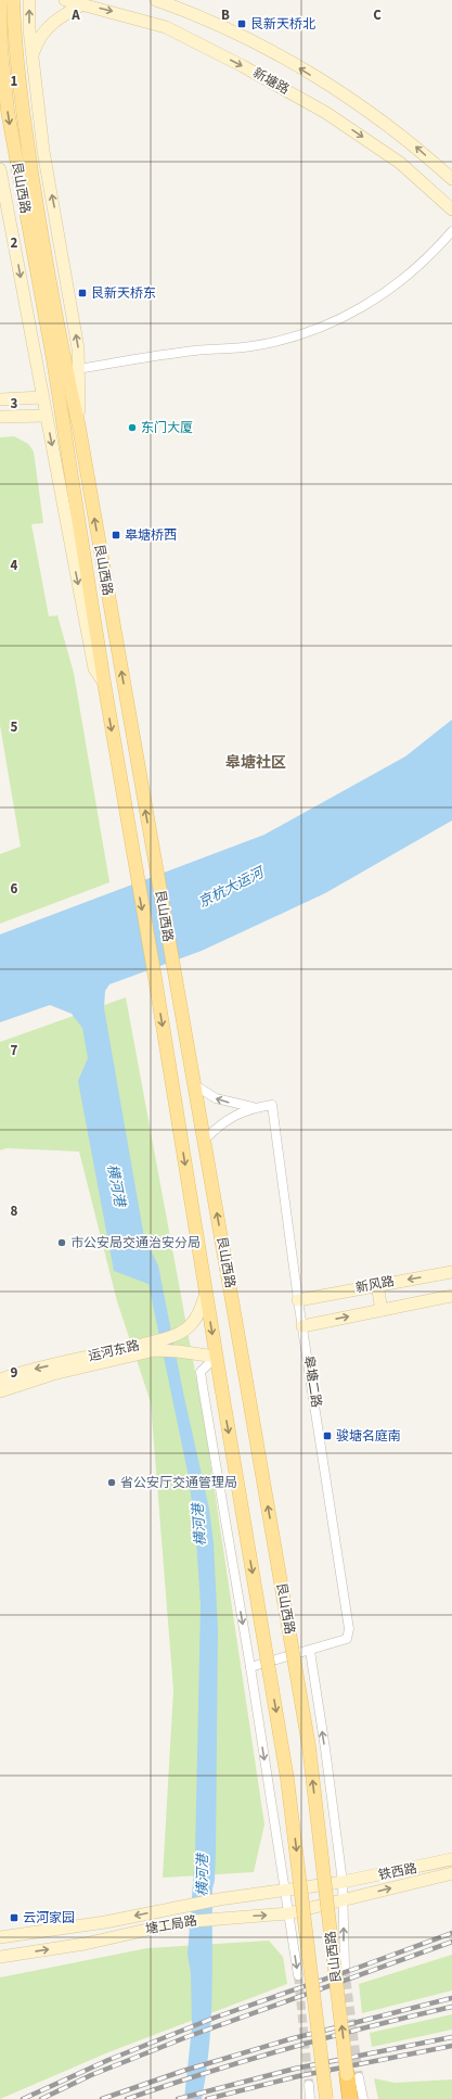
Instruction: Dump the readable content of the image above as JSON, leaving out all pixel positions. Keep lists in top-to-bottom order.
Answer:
{
  "streets": {
    "main road": [
      "新塘路",
      "艮山西路",
      "新风路",
      "运河东路",
      "铁西路",
      "塘工局路"
    ],
    "street": ["皋塘二路"]
  },
  "crossings": [
    ["艮山西路", "运河东路"],
    ["艮山西路", "皋塘二路"],
    ["艮山西路", "铁西路"],
    ["艮山西路", "塘工局路"],
    ["新风路", "皋塘二路"],
    ["铁西路", "塘工局路"]
  ],
  "districts": ["皋塘社区"],
  "water": ["京杭大运河", "横河港"],
  "places": {
    "transit": [
      "艮新天桥北",
      "艮新天桥东",
      "皋塘桥西",
      "骏塘名庭南",
      "云河家园"
    ],
    "other": ["东门大厦", "市公安局交通治安分局", "省公安厅交通管理局"]
  },
  "grid": {
    "columns": ["A", "B", "C"],
    "rows": [
      "1",
      "2",
      "3",
      "4",
      "5",
      "6",
      "7",
      "8",
      "9"
    ]
  }
}
